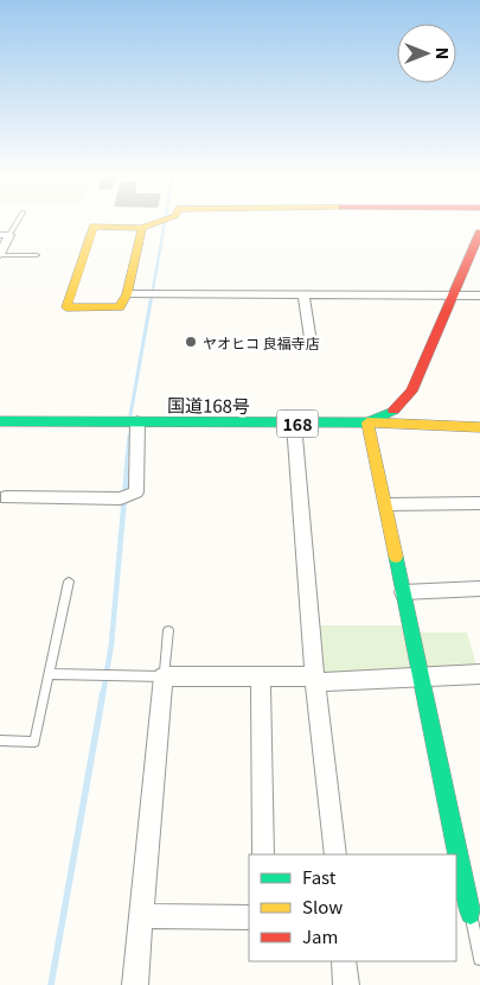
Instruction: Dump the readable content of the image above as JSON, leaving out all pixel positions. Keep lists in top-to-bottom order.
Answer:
{
  "streets": {
    "main road": ["国道168号", "168"]
  },
  "places": ["ヤオヒコ 良福寺店"],
  "legend": ["Fast", "Slow", "Jam"],
  "north": "right"
}
